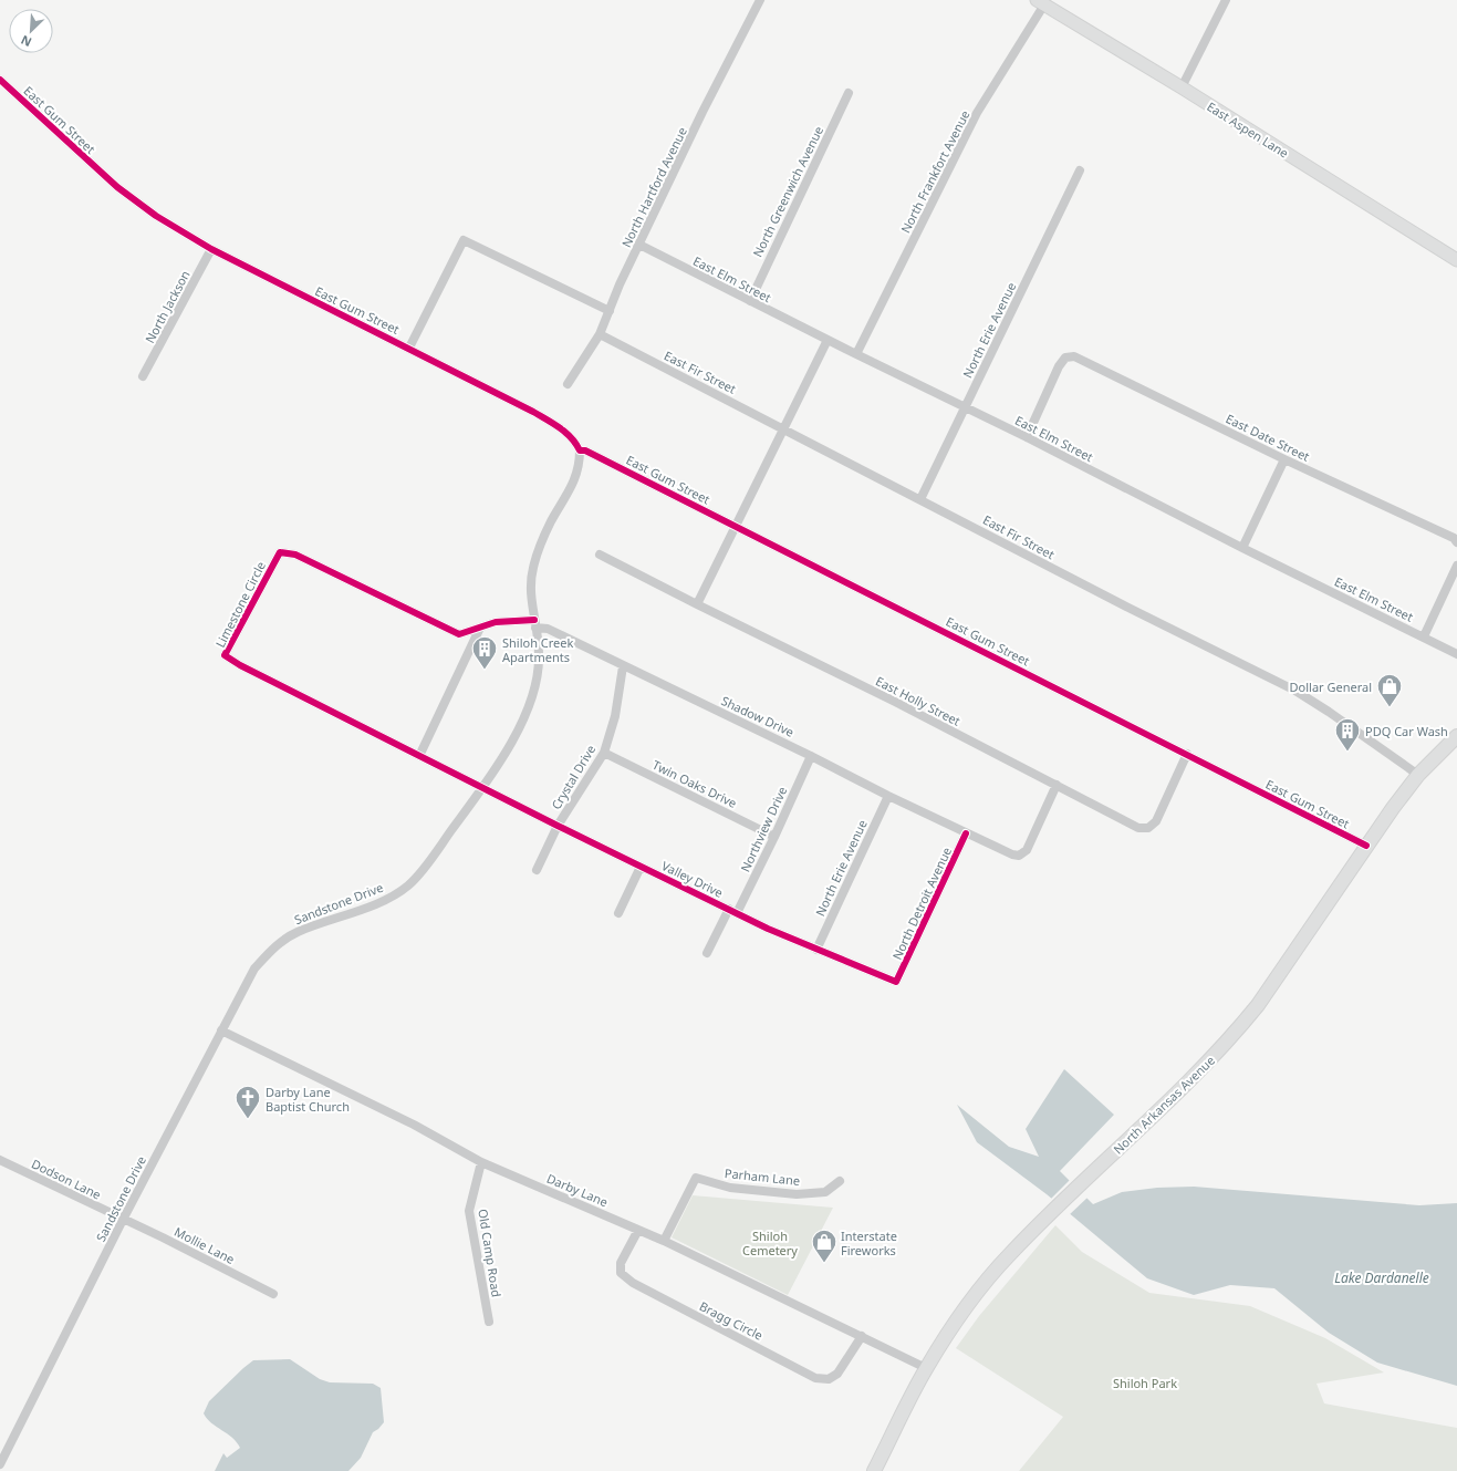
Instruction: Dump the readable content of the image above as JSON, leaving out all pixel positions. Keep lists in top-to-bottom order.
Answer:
{
  "streets": {
    "main road": ["North Arkansas Avenue"],
    "street": [
      "East Gum Street",
      "East Aspen Lane",
      "North Frankfort Avenue",
      "North Hartford Avenue",
      "North Greenwich Avenue",
      "East Elm Street",
      "North Jackson",
      "North Erie Avenue",
      "East Fir Street",
      "East Date Street",
      "Limestone Circle",
      "East Holly Street",
      "Shadow Drive",
      "Crystal Drive",
      "Twin Oaks Drive",
      "Northview Drive",
      "Valley Drive",
      "Sandstone Drive",
      "North Detroit Avenue",
      "Parham Lane",
      "Dodson Lane",
      "Darby Lane",
      "Mollie Lane",
      "Old Camp Road",
      "Bragg Circle"
    ]
  },
  "crossings": [
    ["East Gum Street", "North Jackson"],
    ["East Gum Street", "East Holly Street"],
    ["East Gum Street", "Sandstone Drive"],
    ["East Gum Street", "North Arkansas Avenue"],
    ["East Aspen Lane", "North Frankfort Avenue"],
    ["North Frankfort Avenue", "East Elm Street"],
    ["North Hartford Avenue", "East Elm Street"],
    ["North Hartford Avenue", "East Fir Street"],
    ["North Greenwich Avenue", "East Elm Street"],
    ["East Elm Street", "North Erie Avenue"],
    ["East Elm Street", "East Date Street"],
    ["North Erie Avenue", "East Fir Street"],
    ["North Erie Avenue", "Shadow Drive"],
    ["North Erie Avenue", "Valley Drive"],
    ["East Fir Street", "North Arkansas Avenue"],
    ["Limestone Circle", "Shadow Drive"],
    ["Limestone Circle", "Valley Drive"],
    ["Limestone Circle", "Sandstone Drive"],
    ["Shadow Drive", "Crystal Drive"],
    ["Shadow Drive", "Northview Drive"],
    ["Shadow Drive", "Sandstone Drive"],
    ["Shadow Drive", "North Detroit Avenue"],
    ["Crystal Drive", "Twin Oaks Drive"],
    ["Crystal Drive", "Valley Drive"],
    ["Twin Oaks Drive", "Northview Drive"],
    ["Northview Drive", "Valley Drive"],
    ["Valley Drive", "Sandstone Drive"],
    ["Valley Drive", "North Detroit Avenue"],
    ["Sandstone Drive", "Dodson Lane"],
    ["Sandstone Drive", "Darby Lane"],
    ["Sandstone Drive", "Mollie Lane"],
    ["North Arkansas Avenue", "Darby Lane"],
    ["Parham Lane", "Darby Lane"],
    ["Dodson Lane", "Mollie Lane"],
    ["Darby Lane", "Old Camp Road"],
    ["Darby Lane", "Bragg Circle"]
  ],
  "water": ["Lake Dardanelle"],
  "parks": ["Shiloh Cemetery", "Shiloh Park"],
  "places": {
    "building": ["Shiloh Creek Apartments", "PDQ Car Wash"],
    "shop": ["Dollar General", "Interstate Fireworks"],
    "church": ["Darby Lane Baptist Church"]
  },
  "north": "bottom left"
}
